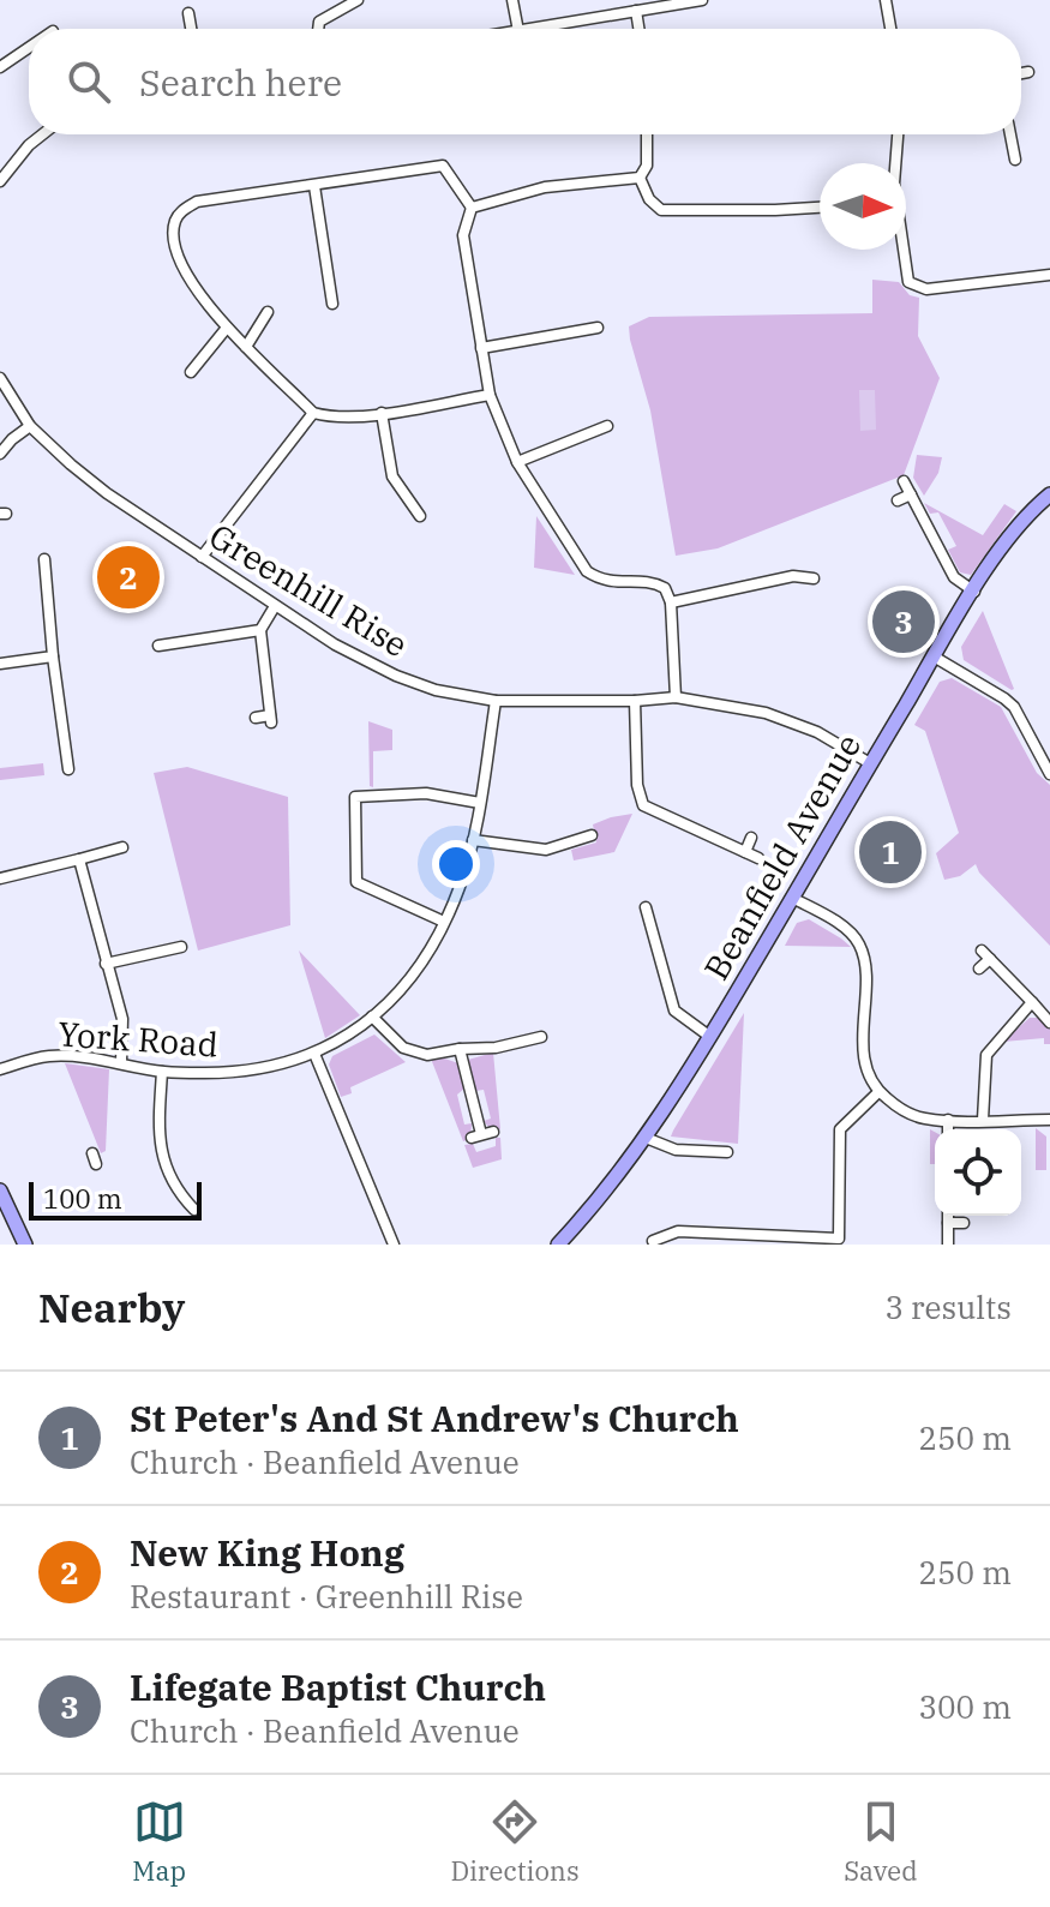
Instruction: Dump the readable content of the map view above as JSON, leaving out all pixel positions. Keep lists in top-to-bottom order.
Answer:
{
  "streets": {
    "street": ["Greenhill Rise", "Beanfield Avenue", "York Road"]
  },
  "crossings": [
    ["Greenhill Rise", "Beanfield Avenue"],
    ["Greenhill Rise", "York Road"]
  ],
  "scale_bar": "100 m",
  "north": "right",
  "page": {
    "search": "Search here",
    "pins": ["2", "3", "1"],
    "scale": "100 m",
    "heading": ["Nearby", "3 results"],
    "list": [
      {
        "mark": "1",
        "name": "St Peter's And St Andrew's Church",
        "note": "Church · Beanfield Avenue",
        "value": "250 m"
      },
      {
        "mark": "2",
        "name": "New King Hong",
        "note": "Restaurant · Greenhill Rise",
        "value": "250 m"
      },
      {
        "mark": "3",
        "name": "Lifegate Baptist Church",
        "note": "Church · Beanfield Avenue",
        "value": "300 m"
      }
    ],
    "nav": ["Map", "Directions", "Saved"]
  }
}
